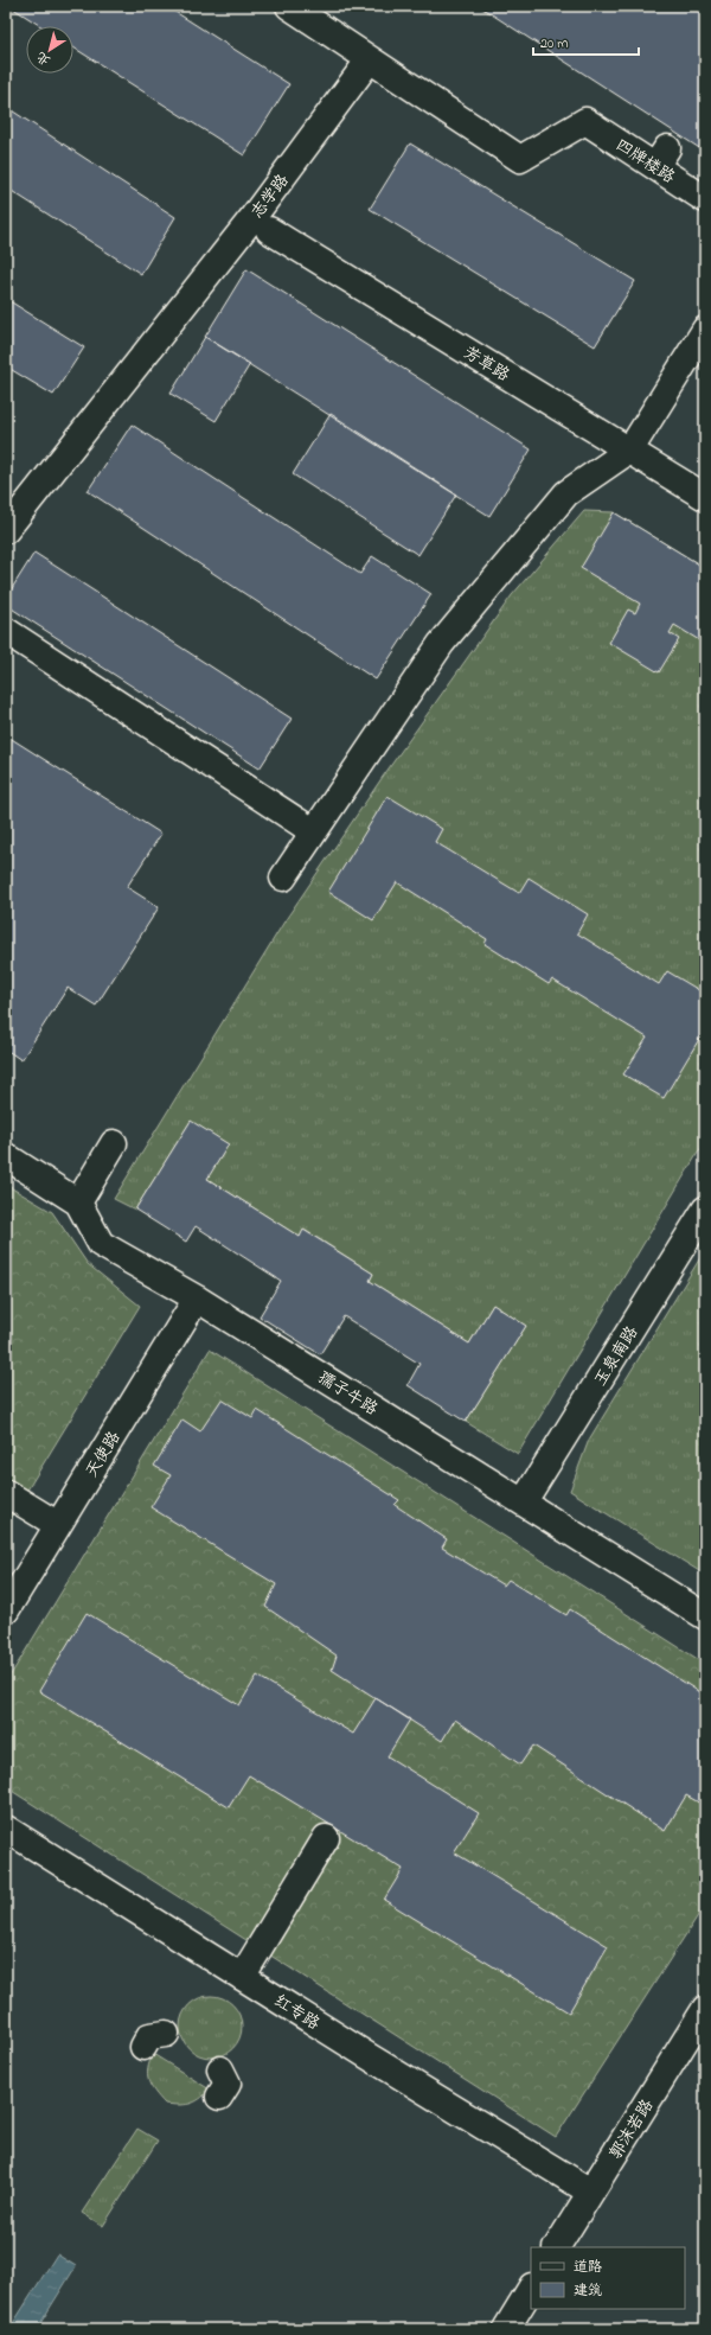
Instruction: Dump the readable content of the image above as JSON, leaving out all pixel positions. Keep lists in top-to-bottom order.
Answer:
{
  "streets": {
    "street": [
      "四牌楼路",
      "志学路",
      "芳草路",
      "玉泉南路",
      "孺子牛路",
      "天使路",
      "红专路",
      "郭沫若路"
    ]
  },
  "crossings": [
    ["四牌楼路", "志学路"],
    ["玉泉南路", "孺子牛路"],
    ["孺子牛路", "天使路"],
    ["红专路", "郭沫若路"]
  ],
  "legend": ["道路", "建筑"],
  "scale_bar": "20 m",
  "north": "bottom left"
}
